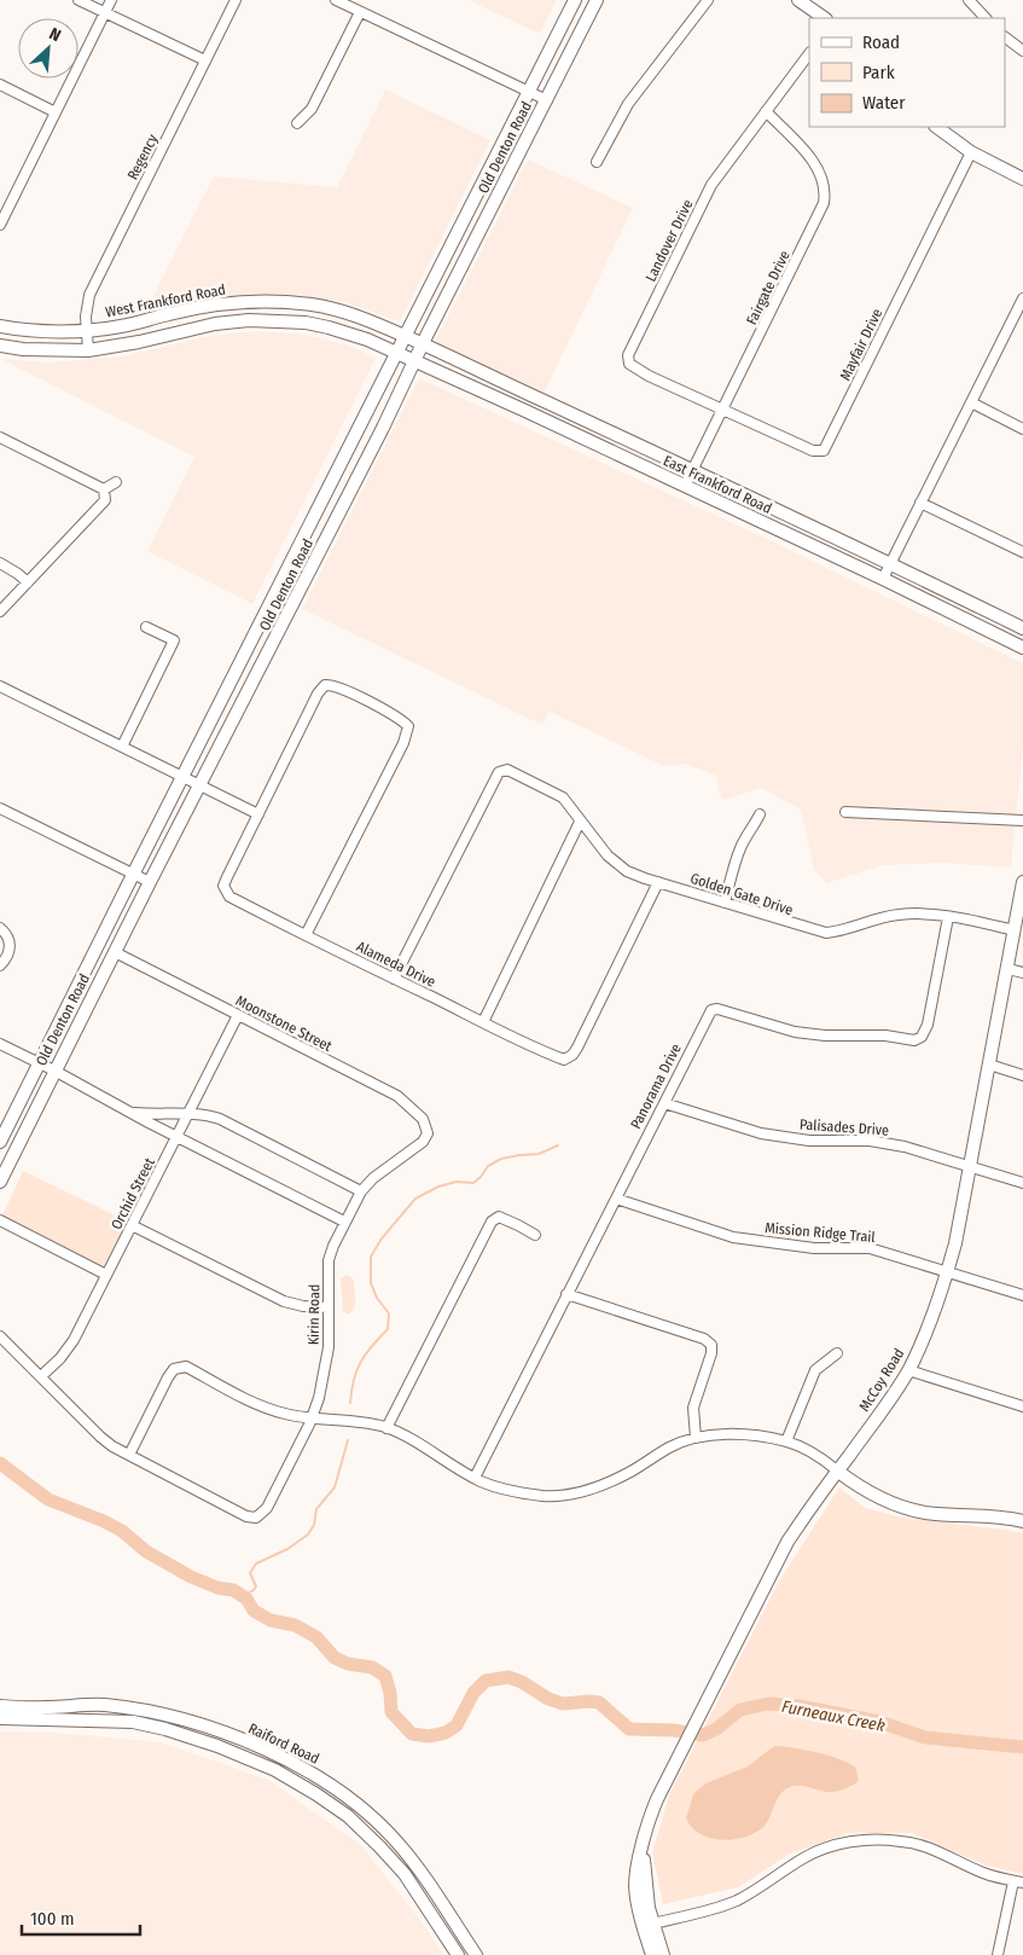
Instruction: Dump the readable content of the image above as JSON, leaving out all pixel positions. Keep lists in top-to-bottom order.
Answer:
{
  "streets": {
    "main road": [
      "Old Denton Road",
      "West Frankford Road",
      "East Frankford Road",
      "McCoy Road",
      "Raiford Road"
    ],
    "street": [
      "Regency",
      "Landover Drive",
      "Fairgate Drive",
      "Mayfair Drive",
      "Golden Gate Drive",
      "Alameda Drive",
      "Moonstone Street",
      "Panorama Drive",
      "Palisades Drive",
      "Orchid Street",
      "Mission Ridge Trail",
      "Kirin Road"
    ]
  },
  "crossings": [
    ["Old Denton Road", "West Frankford Road"],
    ["Old Denton Road", "East Frankford Road"],
    ["Old Denton Road", "Moonstone Street"],
    ["Regency", "West Frankford Road"],
    ["Landover Drive", "Fairgate Drive"],
    ["Landover Drive", "Mayfair Drive"],
    ["Fairgate Drive", "Mayfair Drive"],
    ["Fairgate Drive", "East Frankford Road"],
    ["West Frankford Road", "East Frankford Road"],
    ["Golden Gate Drive", "Alameda Drive"],
    ["Golden Gate Drive", "Panorama Drive"],
    ["Golden Gate Drive", "McCoy Road"],
    ["Moonstone Street", "Orchid Street"],
    ["Moonstone Street", "Kirin Road"],
    ["Panorama Drive", "Palisades Drive"],
    ["Panorama Drive", "Mission Ridge Trail"],
    ["Palisades Drive", "McCoy Road"],
    ["Mission Ridge Trail", "McCoy Road"]
  ],
  "water": ["Furneaux Creek"],
  "legend": ["Road", "Park", "Water"],
  "scale_bar": "100 m",
  "north": "top right"
}
